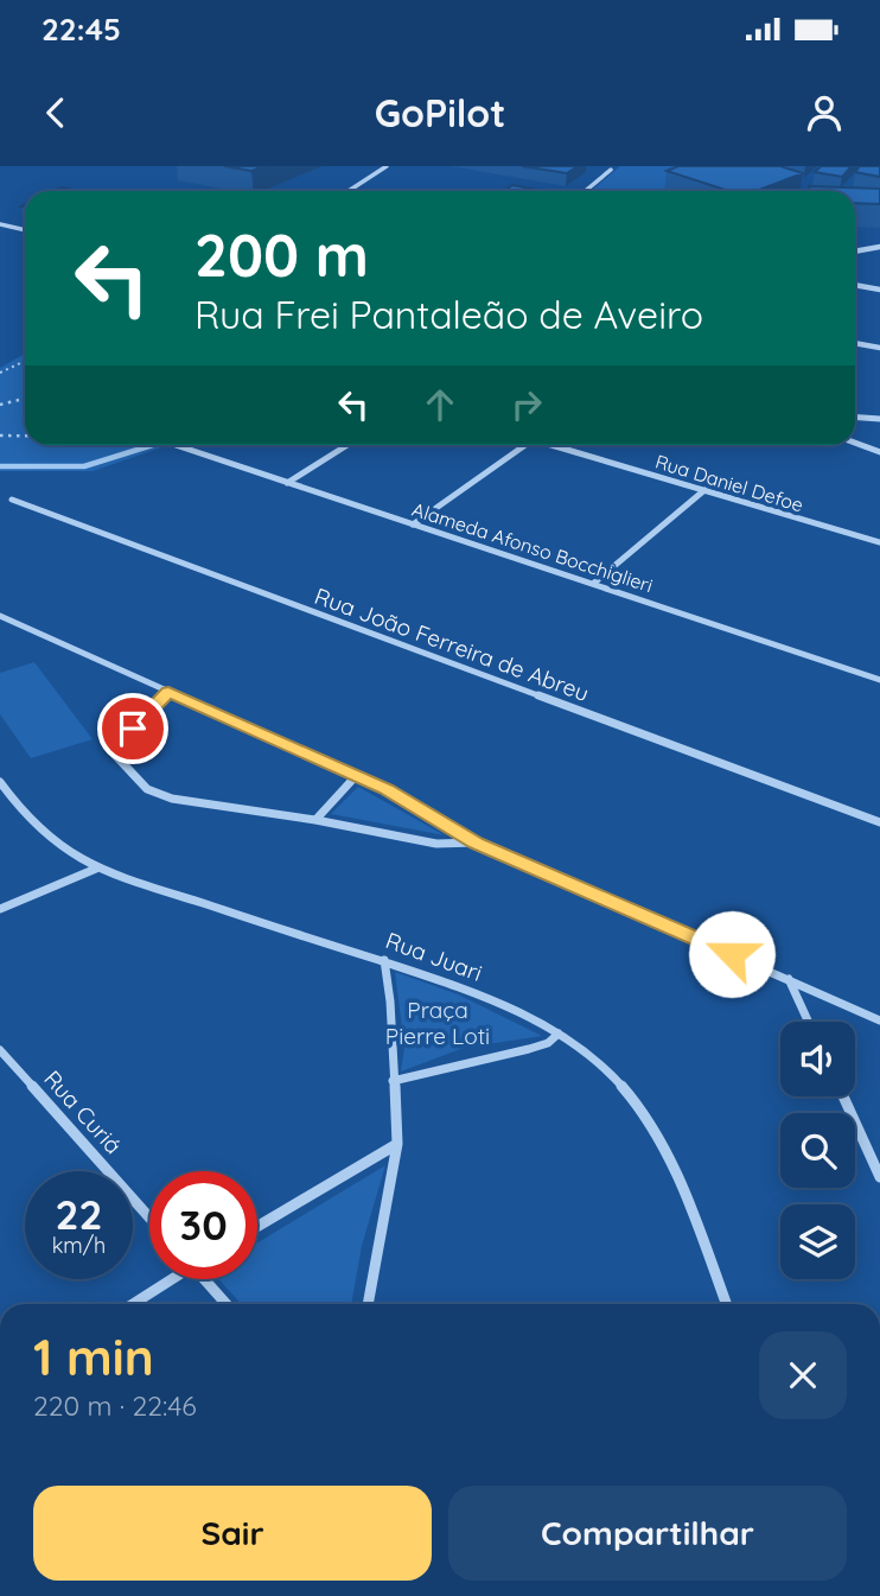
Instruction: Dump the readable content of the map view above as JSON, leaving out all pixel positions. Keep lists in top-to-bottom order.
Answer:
{
  "streets": {
    "street": [
      "Rua Daniel Defoe",
      "Alameda Afonso Bocchiglieri",
      "Rua João Ferreira de Abreu",
      "Rua Juari",
      "Rua Curiá"
    ]
  },
  "parks": ["Praça Pierre Loti"],
  "page": {
    "status": "22:45",
    "header": "GoPilot",
    "turn": ["200 m", "Rua Frei Pantaleão de Aveiro"],
    "speed": "22 km/h",
    "limit": "30",
    "heading": ["1 min", "220 m · 22:46"],
    "buttons": ["Sair", "Compartilhar"]
  }
}
